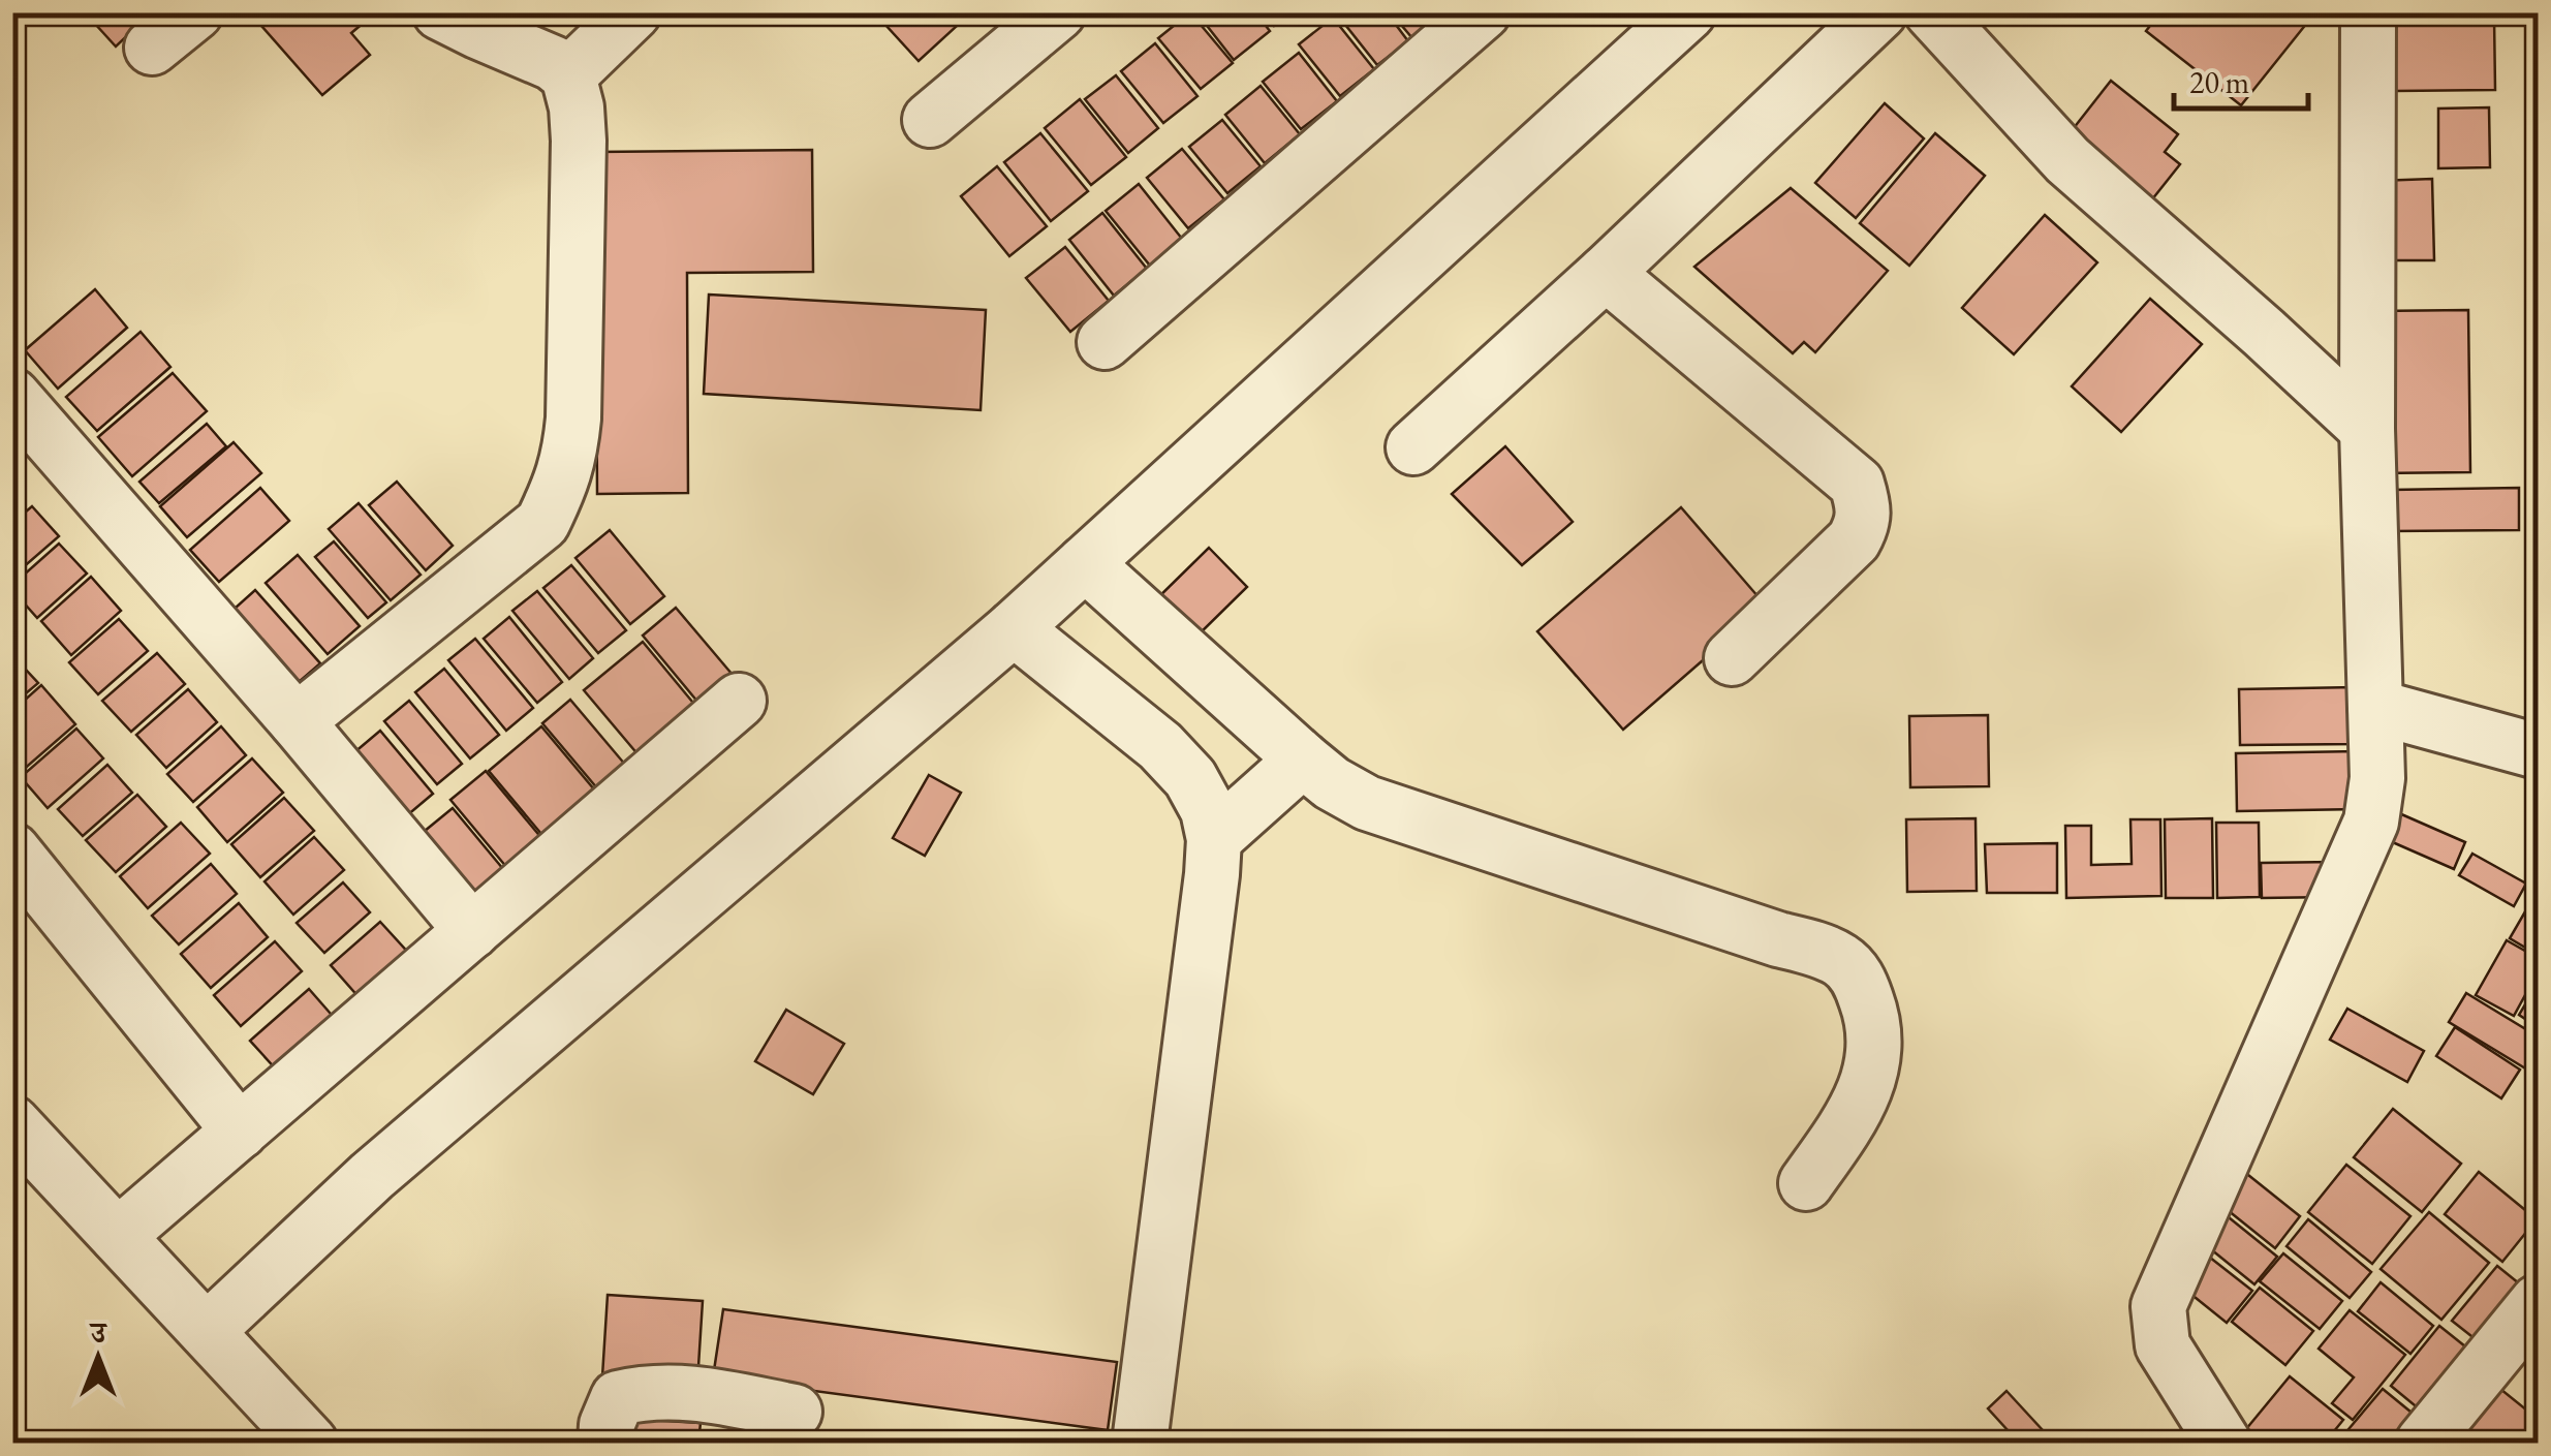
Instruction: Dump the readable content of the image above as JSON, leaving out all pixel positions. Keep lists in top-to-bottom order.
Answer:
{
  "scale_bar": "20 m",
  "north": "top"
}
